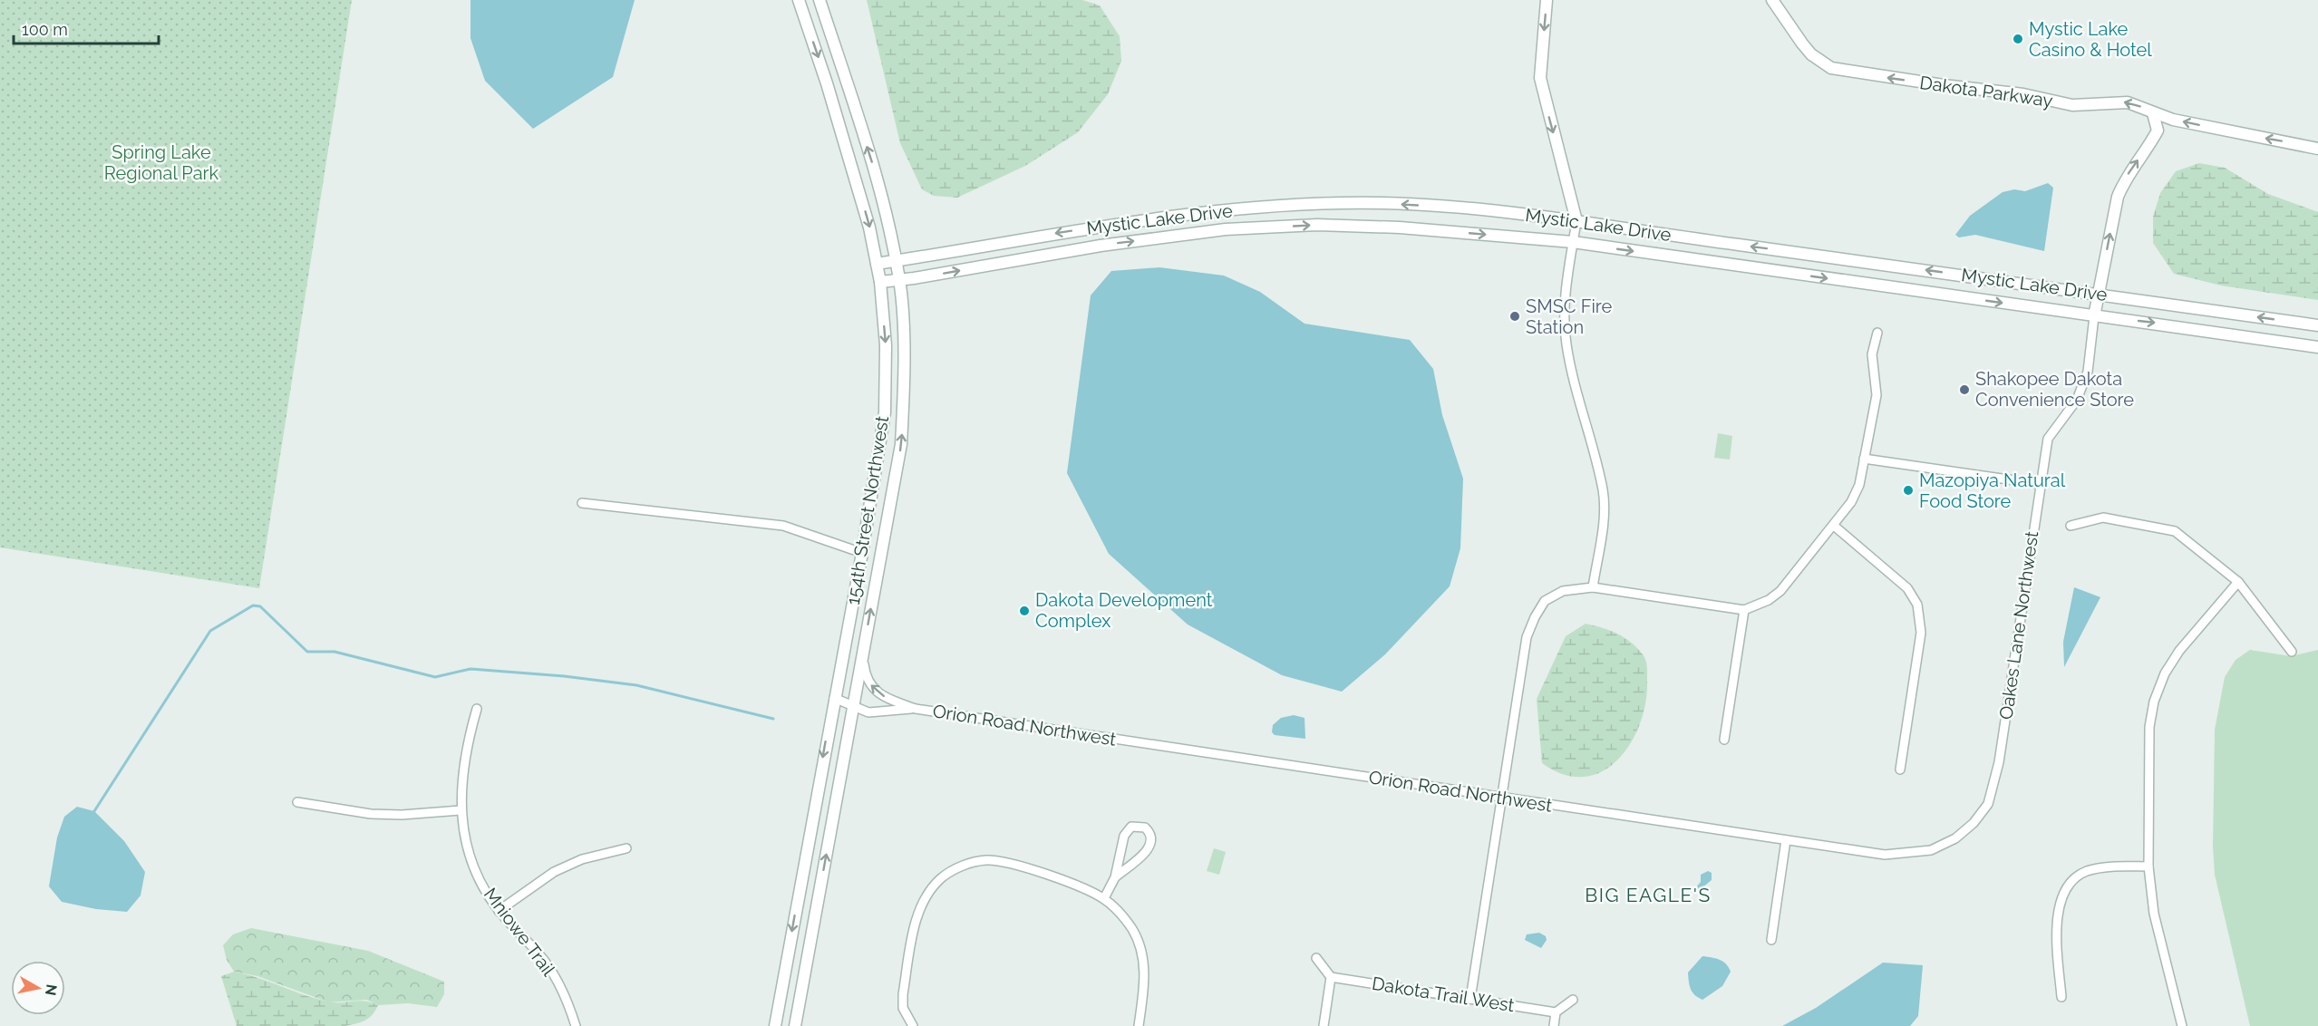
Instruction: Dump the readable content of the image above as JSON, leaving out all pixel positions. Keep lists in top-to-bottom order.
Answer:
{
  "streets": {
    "street": [
      "Dakota Parkway",
      "Mystic Lake Drive",
      "154th Street Northwest",
      "Oakes Lane Northwest",
      "Orion Road Northwest",
      "Mniowe Trail",
      "Dakota Trail West"
    ]
  },
  "crossings": [
    ["Dakota Parkway", "Oakes Lane Northwest"],
    ["Mystic Lake Drive", "154th Street Northwest"],
    ["Mystic Lake Drive", "Oakes Lane Northwest"],
    ["154th Street Northwest", "Orion Road Northwest"],
    ["Oakes Lane Northwest", "Orion Road Northwest"]
  ],
  "one_way": ["Dakota Parkway"],
  "districts": ["BIG EAGLE'S"],
  "parks": ["Spring Lake Regional Park"],
  "places": [
    "Mystic Lake Casino & Hotel",
    "SMSC Fire Station",
    "Shakopee Dakota Convenience Store",
    "Mazopiya Natural Food Store",
    "Dakota Development Complex"
  ],
  "scale_bar": "100 m",
  "north": "right"
}
